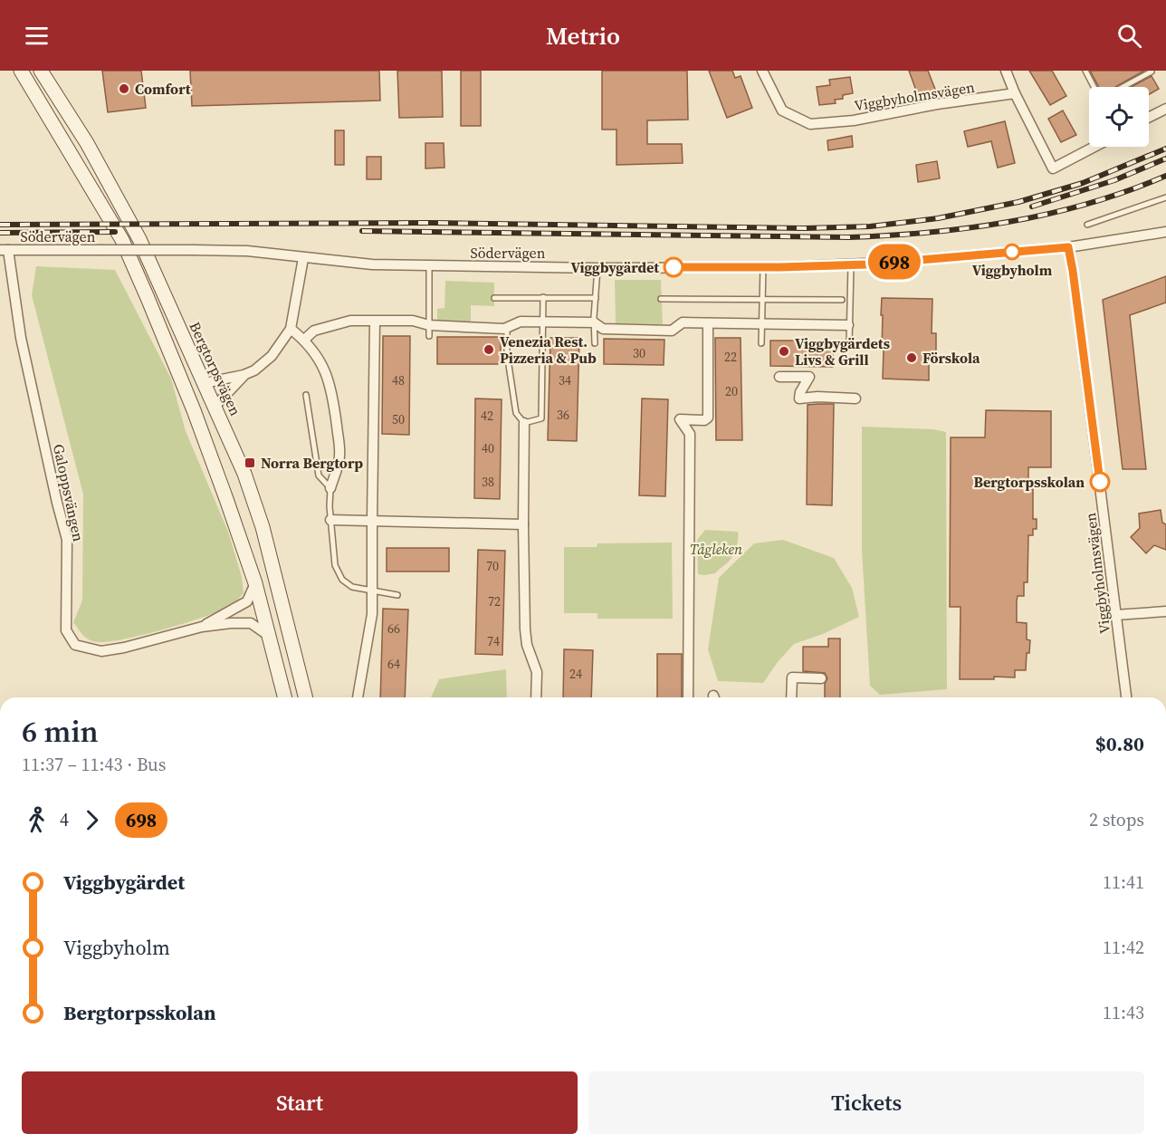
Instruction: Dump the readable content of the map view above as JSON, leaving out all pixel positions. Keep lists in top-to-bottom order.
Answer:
{
  "streets": {
    "main road": ["Bergtorpsvägen"],
    "street": ["Viggbyholmsvägen", "Södervägen", "Galoppsvängen"]
  },
  "crossings": [
    ["Viggbyholmsvägen", "Södervägen"],
    ["Södervägen", "Galoppsvängen"]
  ],
  "parks": ["Tågleken"],
  "places": {
    "other": [
      "Comfort",
      "Viggbyholm",
      "Viggbygärdet",
      "Venezia Rest. Pizzeria & Pub",
      "Viggbygärdets Livs & Grill",
      "Förskola",
      "Bergtorpsskolan"
    ],
    "transit": ["Norra Bergtorp"]
  },
  "lines": ["bus line 698"],
  "house_numbers": [
    "30",
    "22",
    "48",
    "34",
    "20",
    "36",
    "42",
    "50",
    "40",
    "38",
    "70",
    "72",
    "66",
    "74",
    "64",
    "24"
  ],
  "page": {
    "header": "Metrio",
    "on_map": "698",
    "heading": ["6 min", "11:37 – 11:43 · Bus", "$0.80"],
    "legs": ["4", "698", "2 stops"],
    "list": [
      {
        "name": "Viggbygärdet",
        "value": "11:41"
      },
      {
        "name": "Viggbyholm",
        "value": "11:42"
      },
      {
        "name": "Bergtorpsskolan",
        "value": "11:43"
      }
    ],
    "buttons": ["Start", "Tickets"]
  }
}
